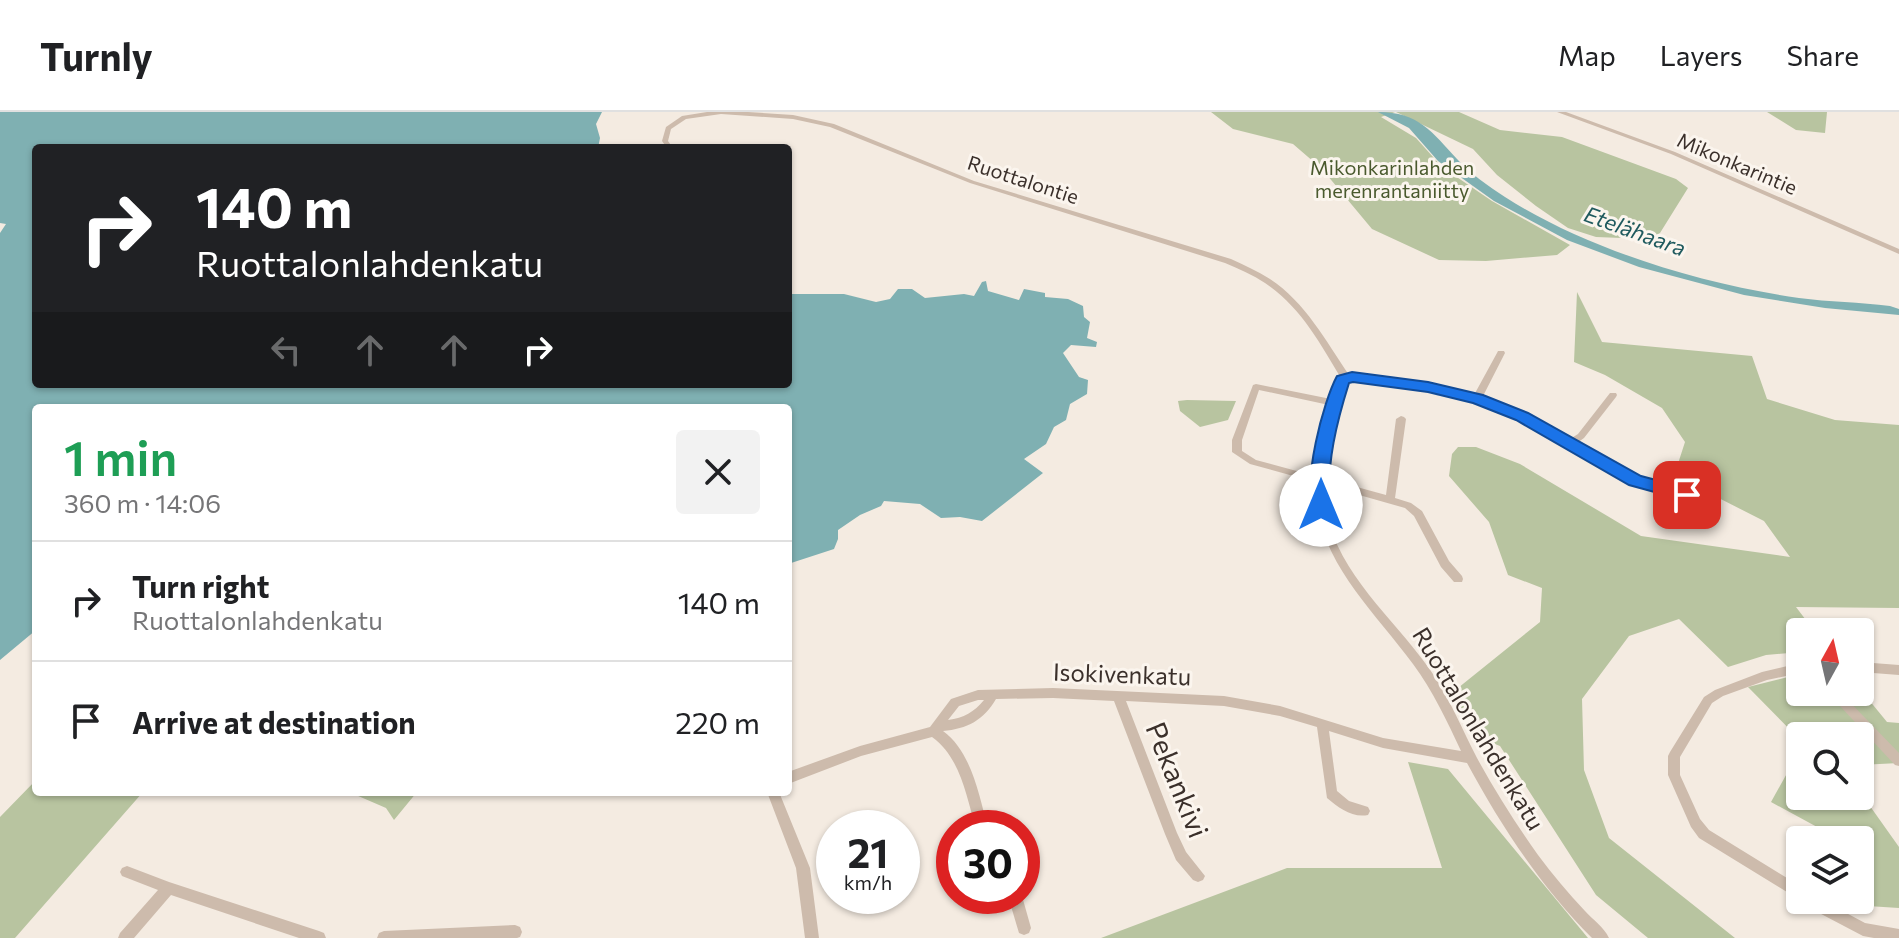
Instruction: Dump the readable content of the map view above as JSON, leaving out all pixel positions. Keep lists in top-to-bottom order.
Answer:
{
  "streets": {
    "street": [
      "Mikonkarintie",
      "Ruottalontie",
      "Isokivenkatu",
      "Ruottalonlahdenkatu",
      "Pekankivi"
    ]
  },
  "crossings": [
    ["Ruottalontie", "Ruottalonlahdenkatu"],
    ["Isokivenkatu", "Ruottalonlahdenkatu"],
    ["Isokivenkatu", "Pekankivi"]
  ],
  "water": ["Etelähaara"],
  "parks": ["Mikonkarinlahden merenrantaniitty"],
  "north": "top",
  "page": {
    "header": "Turnly",
    "nav": ["Map", "Layers", "Share"],
    "turn": ["140 m", "Ruottalonlahdenkatu"],
    "heading": ["1 min", "360 m · 14:06"],
    "list": [
      {
        "name": "Turn right",
        "note": "Ruottalonlahdenkatu",
        "value": "140 m"
      },
      {
        "name": "Arrive at destination",
        "value": "220 m"
      }
    ],
    "speed": "21 km/h",
    "limit": "30"
  }
}
